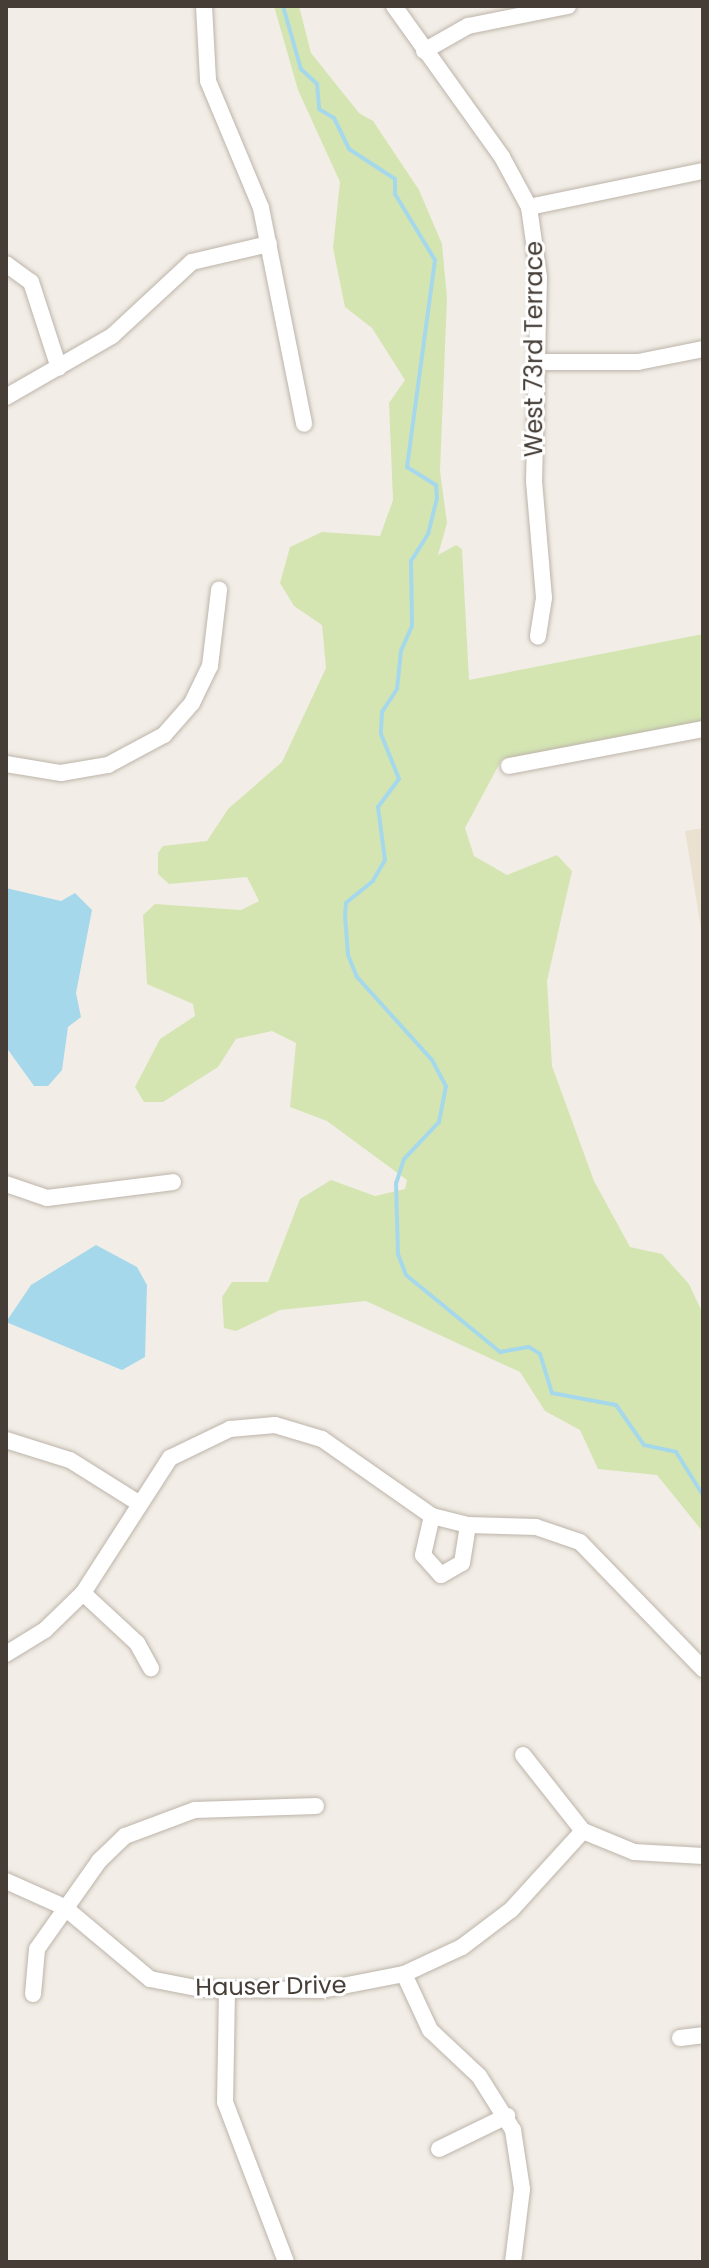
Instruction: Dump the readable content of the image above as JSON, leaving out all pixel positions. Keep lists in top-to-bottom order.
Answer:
{
  "streets": {
    "street": ["West 73rd Terrace", "Hauser Drive"]
  }
}
